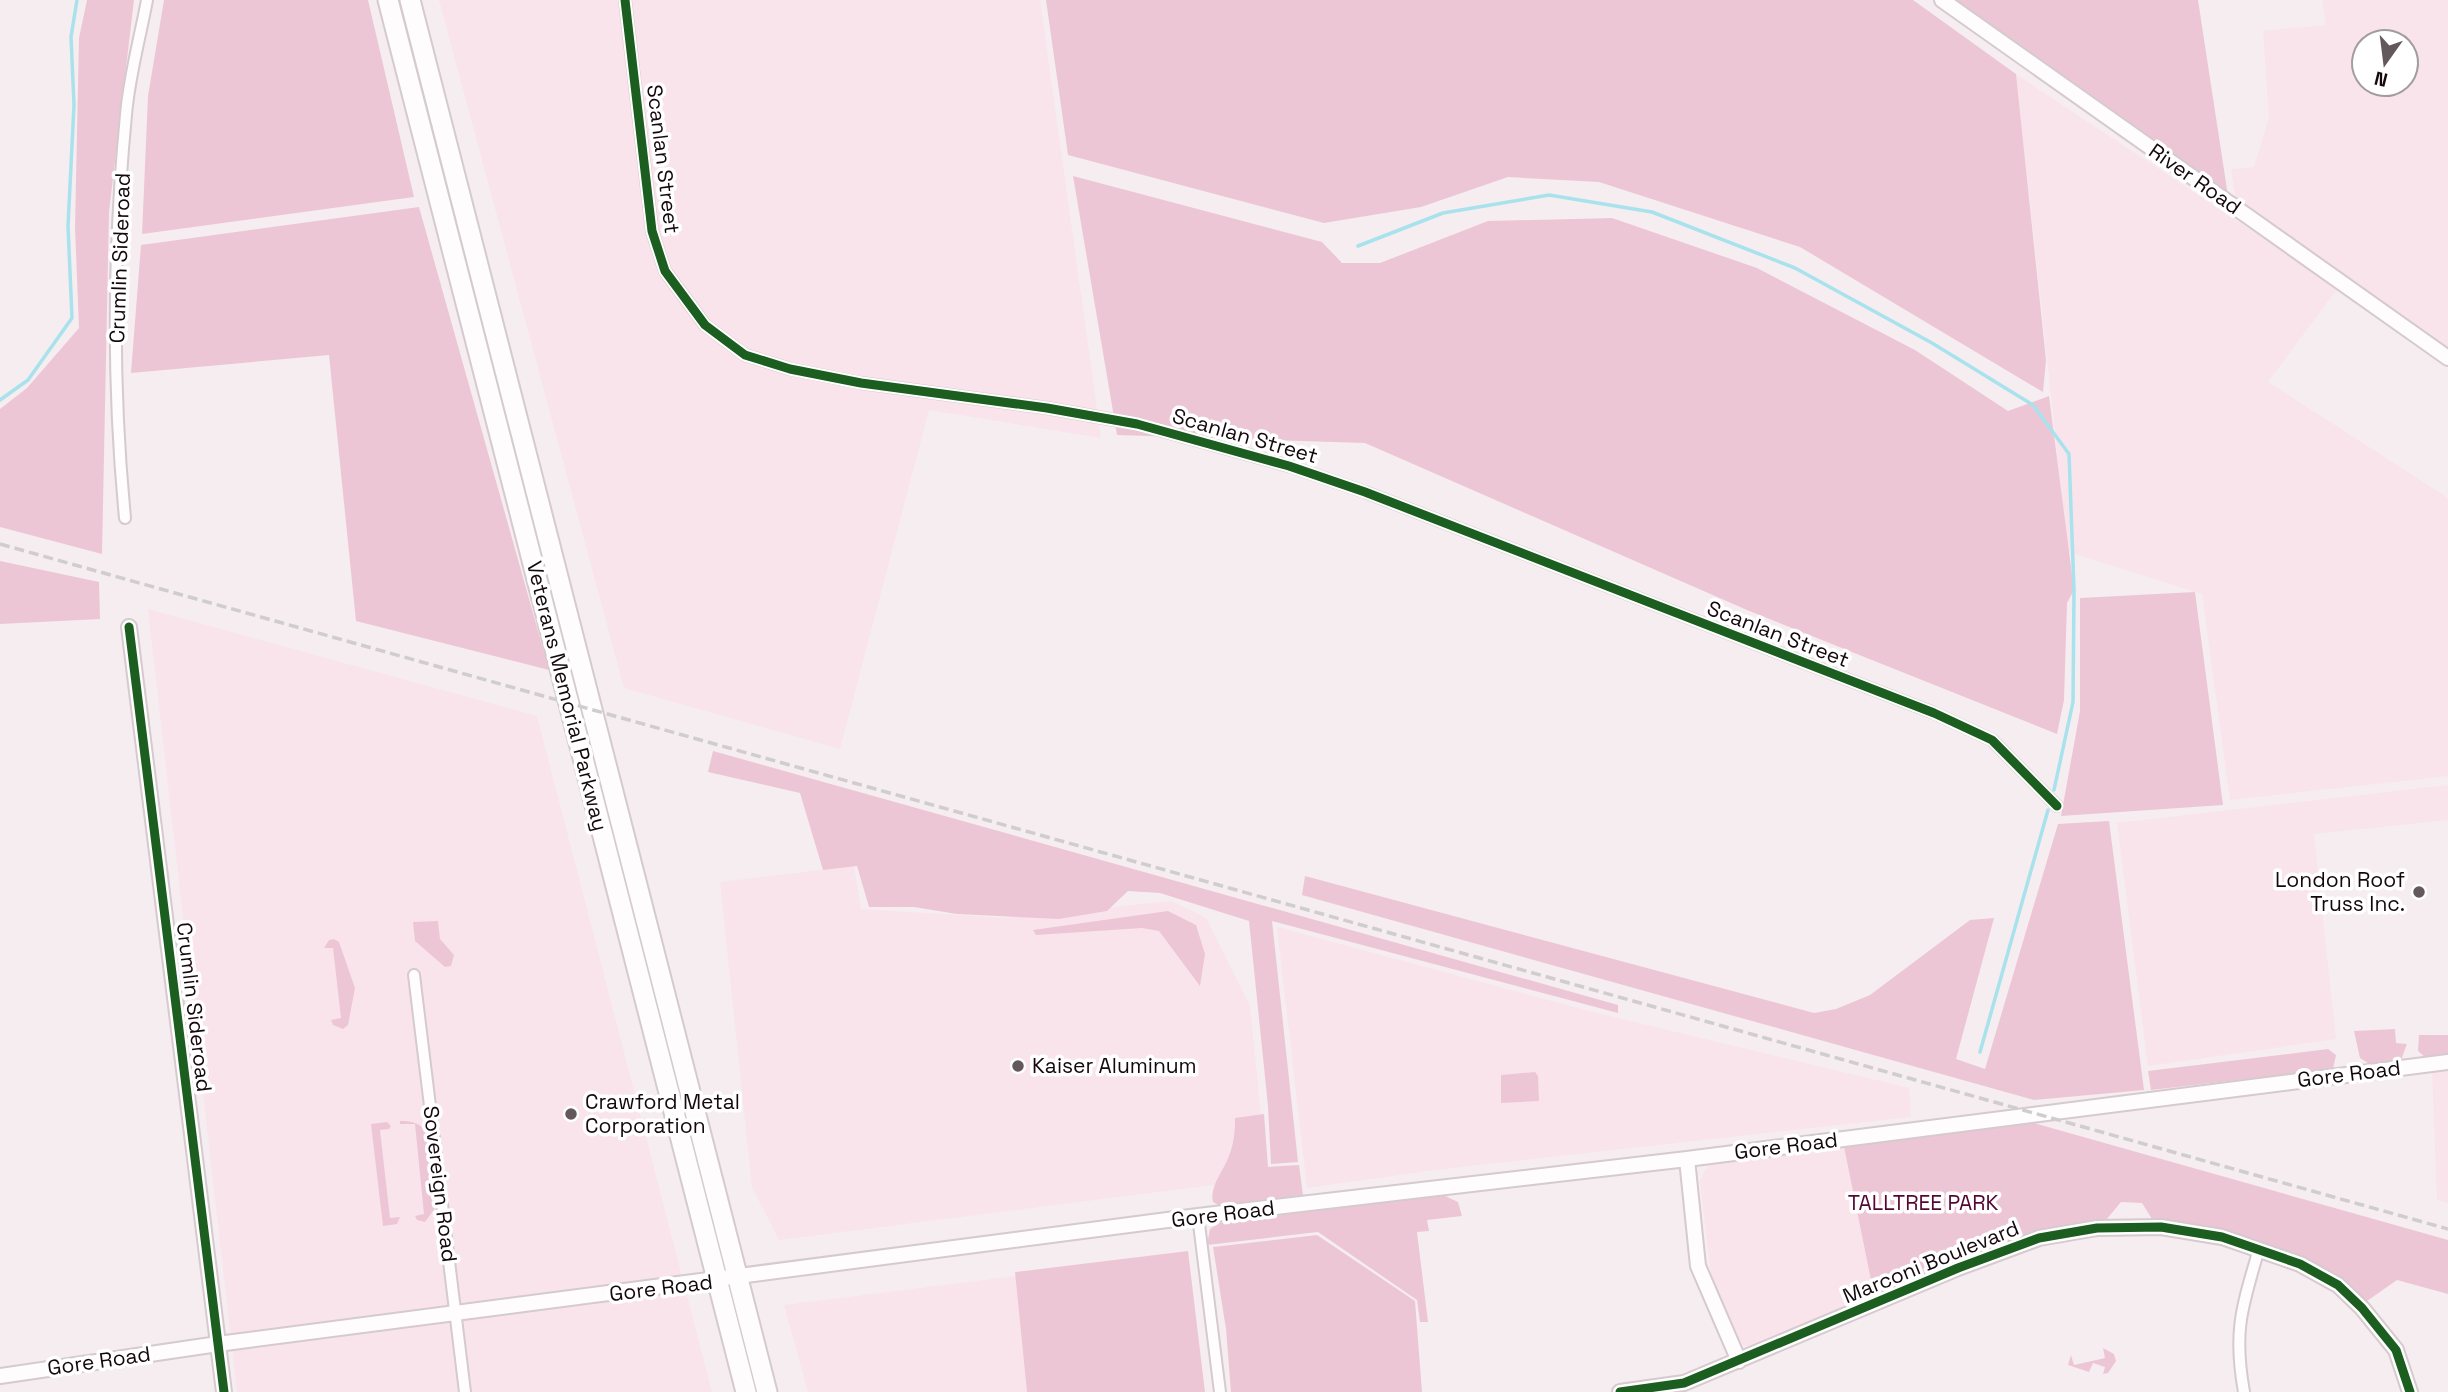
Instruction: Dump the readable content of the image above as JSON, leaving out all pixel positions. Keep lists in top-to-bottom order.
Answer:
{
  "streets": {
    "highway": ["Veterans Memorial Parkway"],
    "street": [
      "Scanlan Street",
      "River Road",
      "Crumlin Sideroad",
      "Gore Road",
      "Sovereign Road",
      "Marconi Boulevard"
    ]
  },
  "crossings": [
    ["Crumlin Sideroad", "Gore Road"],
    ["Veterans Memorial Parkway", "Gore Road"],
    ["Gore Road", "Sovereign Road"]
  ],
  "parks": ["TALLTREE PARK"],
  "places": ["London Roof Truss Inc.", "Kaiser Aluminum", "Crawford Metal Corporation"],
  "north": "bottom"
}
